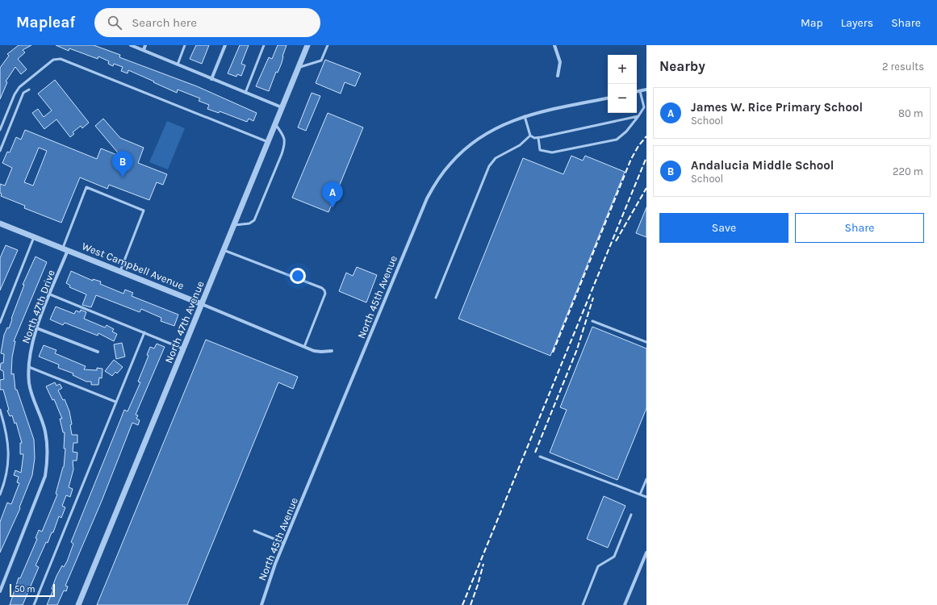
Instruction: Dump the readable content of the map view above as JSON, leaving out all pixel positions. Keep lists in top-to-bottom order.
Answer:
{
  "streets": {
    "street": [
      "West Campbell Avenue",
      "North 45th Avenue",
      "North 47th Drive",
      "North 47th Avenue"
    ]
  },
  "crossings": [
    ["West Campbell Avenue", "North 47th Drive"],
    ["West Campbell Avenue", "North 47th Avenue"]
  ],
  "scale_bar": "50 m",
  "page": {
    "header": "Mapleaf",
    "search": "Search here",
    "nav": ["Map", "Layers", "Share"],
    "heading": ["Nearby", "2 results"],
    "map_buttons": ["+", "−"],
    "list": [
      {
        "mark": "A",
        "name": "James W. Rice Primary School",
        "note": "School",
        "value": "80 m"
      },
      {
        "mark": "B",
        "name": "Andalucia Middle School",
        "note": "School",
        "value": "220 m"
      }
    ],
    "pins": ["B", "A"],
    "buttons": ["Save", "Share"],
    "scale": "50 m"
  }
}
